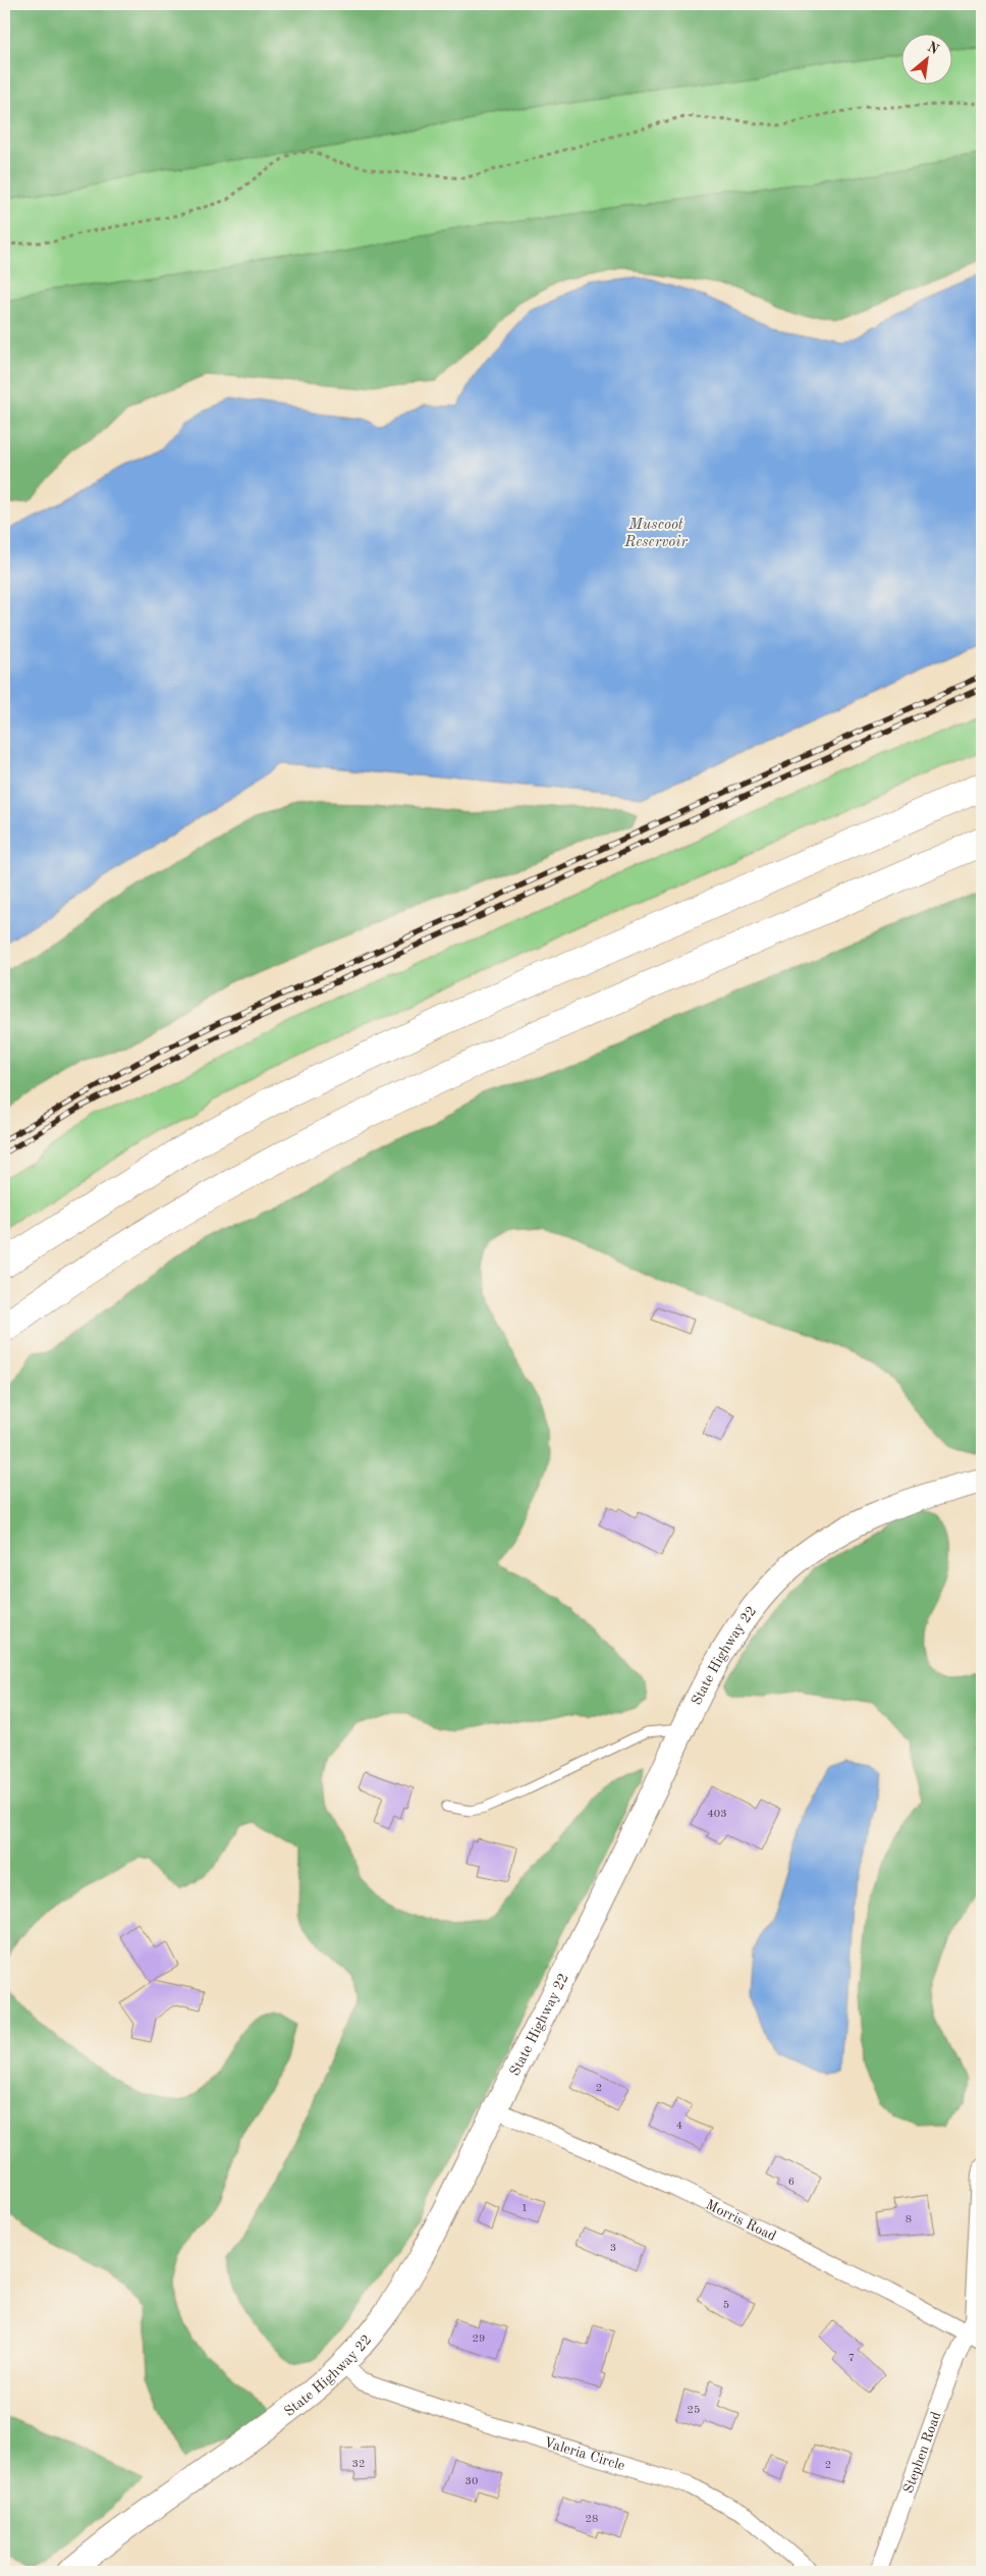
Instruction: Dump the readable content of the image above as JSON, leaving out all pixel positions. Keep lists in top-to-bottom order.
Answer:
{
  "streets": {
    "main road": ["State Highway 22"],
    "street": ["Morris Road", "Valeria Circle", "Stephen Road"]
  },
  "crossings": [
    ["State Highway 22", "Morris Road"],
    ["State Highway 22", "Valeria Circle"],
    ["Morris Road", "Stephen Road"]
  ],
  "water": ["Muscoot Reservoir"],
  "house_numbers": [
    "403",
    "2",
    "4",
    "6",
    "1",
    "8",
    "3",
    "5",
    "29",
    "7",
    "25",
    "32",
    "2",
    "30",
    "28"
  ],
  "north": "top right"
}
